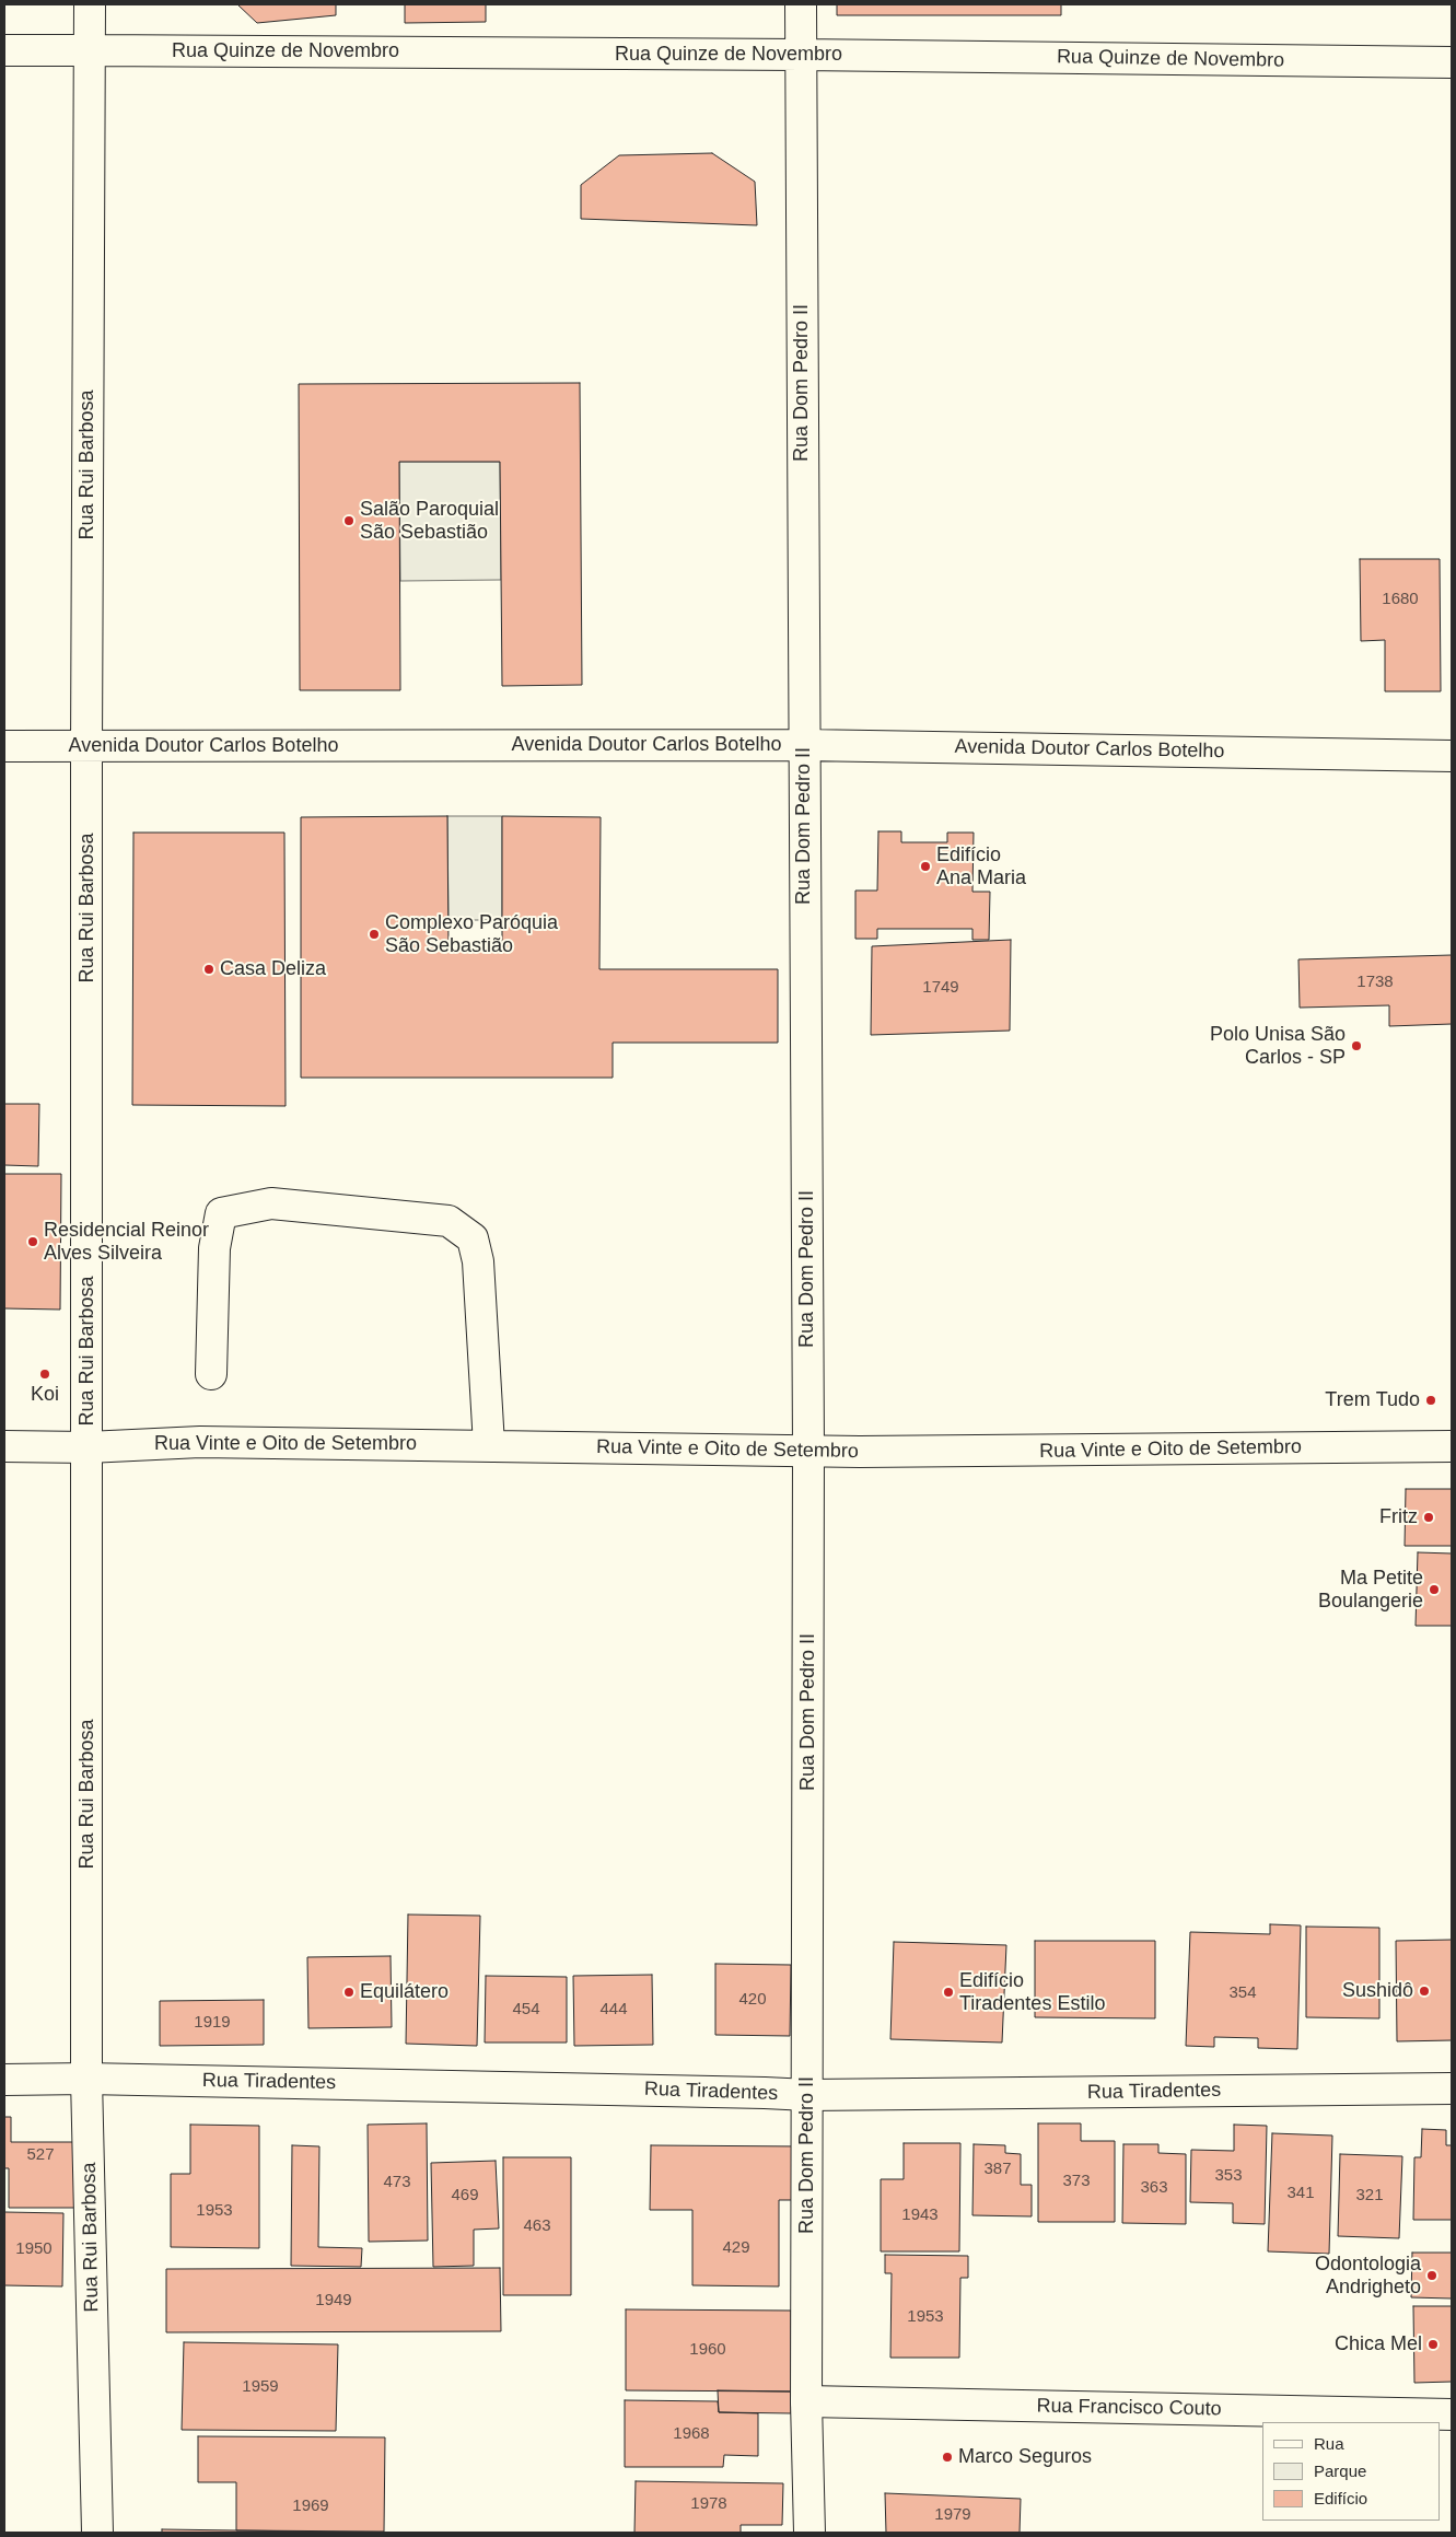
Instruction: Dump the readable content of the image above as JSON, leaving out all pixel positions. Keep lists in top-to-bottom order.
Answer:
{
  "streets": {
    "main road": [
      "Rua Quinze de Novembro",
      "Rua Dom Pedro II",
      "Rua Rui Barbosa",
      "Avenida Doutor Carlos Botelho",
      "Rua Vinte e Oito de Setembro",
      "Rua Tiradentes",
      "Rua Francisco Couto"
    ]
  },
  "crossings": [
    ["Rua Quinze de Novembro", "Rua Dom Pedro II"],
    ["Rua Quinze de Novembro", "Rua Rui Barbosa"],
    ["Rua Dom Pedro II", "Avenida Doutor Carlos Botelho"],
    ["Rua Dom Pedro II", "Rua Vinte e Oito de Setembro"],
    ["Rua Dom Pedro II", "Rua Tiradentes"],
    ["Rua Dom Pedro II", "Rua Francisco Couto"],
    ["Rua Rui Barbosa", "Avenida Doutor Carlos Botelho"],
    ["Rua Rui Barbosa", "Rua Vinte e Oito de Setembro"],
    ["Rua Rui Barbosa", "Rua Tiradentes"]
  ],
  "places": [
    "Salão Paroquial São Sebastião",
    "Edifício Ana Maria",
    "Complexo Paróquia São Sebastião",
    "Casa Deliza",
    "Polo Unisa São Carlos - SP",
    "Residencial Reinor Alves Silveira",
    "Koi",
    "Trem Tudo",
    "Fritz",
    "Ma Petite Boulangerie",
    "Sushidô",
    "Equilátero",
    "Edifício Tiradentes Estilo",
    "Odontologia Andrigheto",
    "Chica Mel",
    "Marco Seguros"
  ],
  "house_numbers": [
    "1680",
    "1738",
    "1749",
    "354",
    "420",
    "454",
    "444",
    "1919",
    "527",
    "387",
    "353",
    "373",
    "473",
    "363",
    "341",
    "469",
    "321",
    "1953",
    "1943",
    "463",
    "429",
    "1950",
    "1949",
    "1953",
    "1960",
    "1959",
    "1968",
    "1978",
    "1969",
    "1979"
  ],
  "legend": ["Rua", "Parque", "Edifício"]
}
